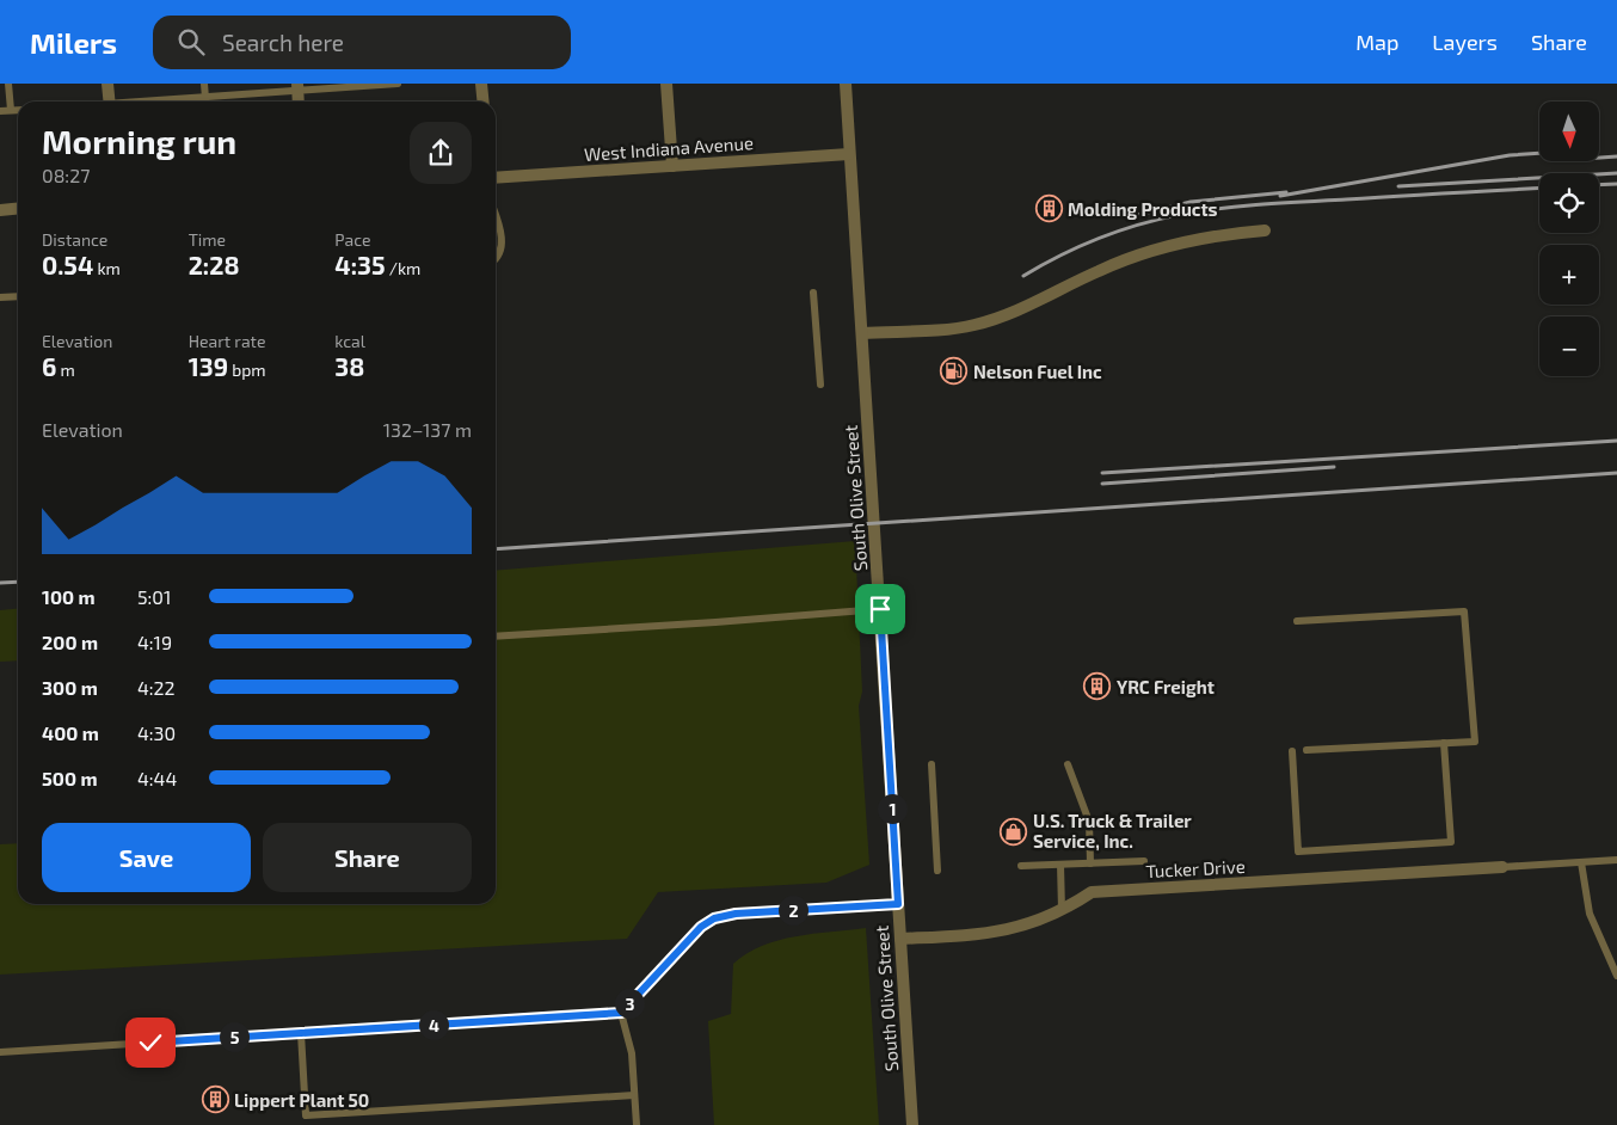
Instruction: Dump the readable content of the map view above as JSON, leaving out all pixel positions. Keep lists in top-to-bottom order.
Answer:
{
  "streets": {
    "street": ["West Indiana Avenue", "South Olive Street", "Tucker Drive"]
  },
  "crossings": [
    ["West Indiana Avenue", "South Olive Street"],
    ["South Olive Street", "Tucker Drive"]
  ],
  "places": {
    "building": ["Molding Products", "YRC Freight", "Lippert Plant 50"],
    "fuel station": ["Nelson Fuel Inc"],
    "shop": ["U.S. Truck & Trailer Service, Inc."]
  },
  "north": "bottom",
  "page": {
    "header": "Milers",
    "search": "Search here",
    "nav": ["Map", "Layers", "Share"],
    "map_buttons": ["+", "−"],
    "heading": ["Morning run", "08:27"],
    "stats": [
      ["Distance", "0.54 km"],
      ["Time", "2:28"],
      ["Pace", "4:35 /km"],
      ["Elevation", "6 m"],
      ["Heart rate", "139 bpm"],
      ["kcal", "38"]
    ],
    "chart": ["Elevation", "132–137 m"],
    "list": [
      {
        "name": "100 m",
        "note": "5:01"
      },
      {
        "name": "200 m",
        "note": "4:19"
      },
      {
        "name": "300 m",
        "note": "4:22"
      },
      {
        "name": "400 m",
        "note": "4:30"
      },
      {
        "name": "500 m",
        "note": "4:44"
      }
    ],
    "pins": [
      "1",
      "2",
      "3",
      "4",
      "5"
    ],
    "buttons": ["Save", "Share"]
  }
}
